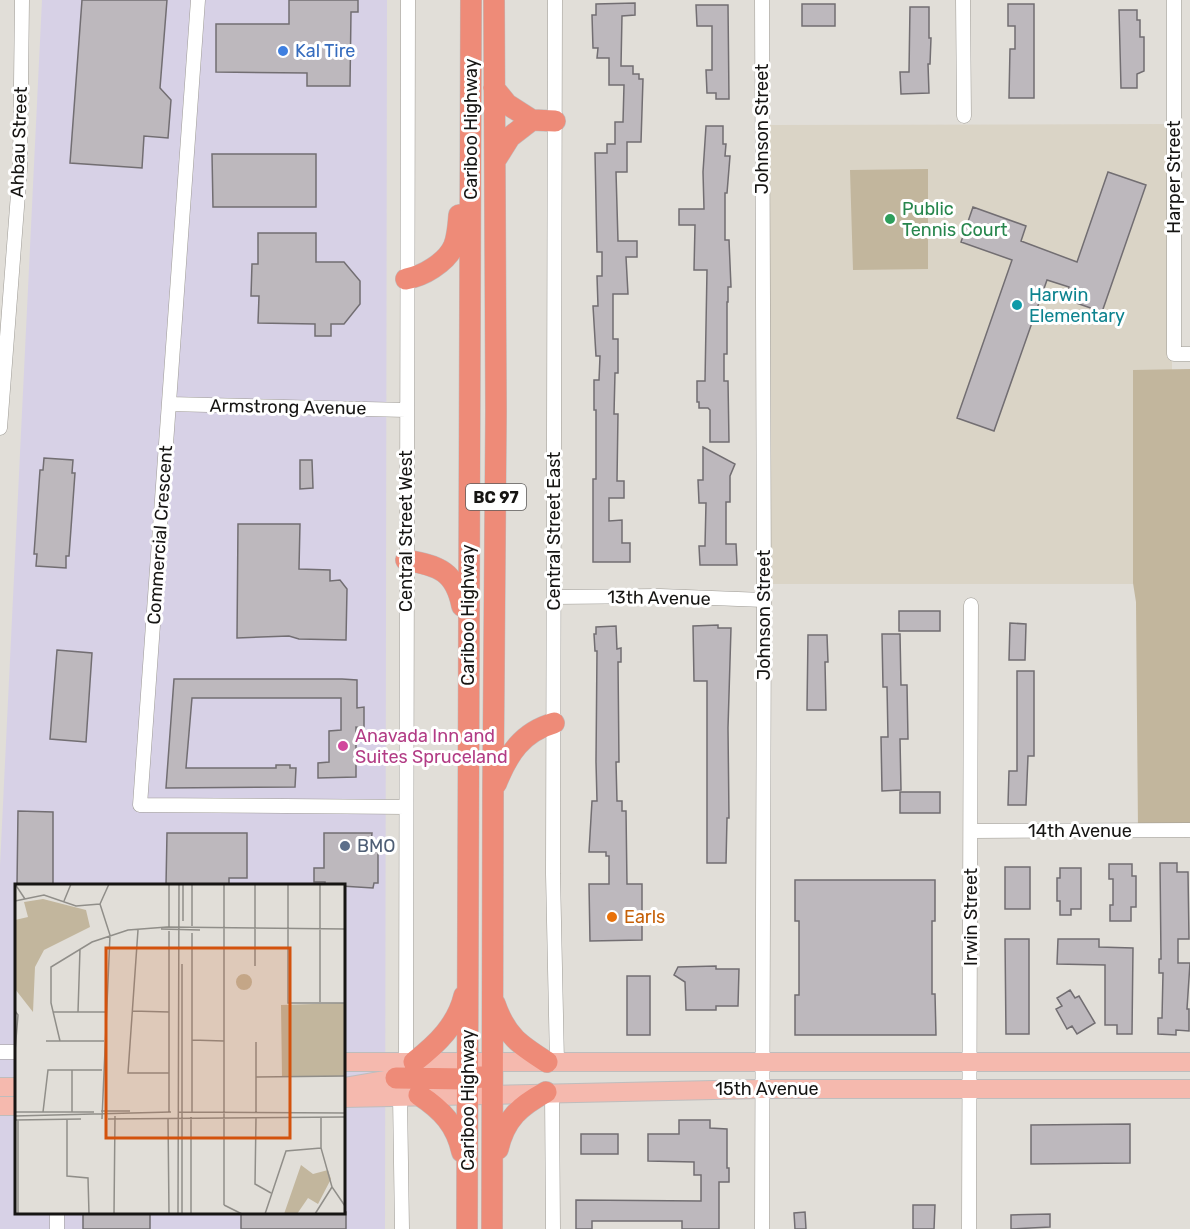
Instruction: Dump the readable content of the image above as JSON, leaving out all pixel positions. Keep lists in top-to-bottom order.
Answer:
{
  "streets": {
    "highway": ["Cariboo Highway", "BC 97"],
    "main road": ["15th Avenue"],
    "street": [
      "Johnson Street",
      "Ahbau Street",
      "Harper Street",
      "Armstrong Avenue",
      "Central Street West",
      "Central Street East",
      "Commercial Crescent",
      "13th Avenue",
      "14th Avenue",
      "Irwin Street"
    ]
  },
  "crossings": [
    ["Cariboo Highway", "15th Avenue"],
    ["Johnson Street", "13th Avenue"],
    ["Johnson Street", "15th Avenue"],
    ["Armstrong Avenue", "Central Street West"],
    ["Armstrong Avenue", "Commercial Crescent"],
    ["Central Street West", "Commercial Crescent"],
    ["Central Street West", "15th Avenue"],
    ["Central Street East", "13th Avenue"],
    ["Central Street East", "15th Avenue"],
    ["14th Avenue", "Irwin Street"],
    ["Irwin Street", "15th Avenue"]
  ],
  "places": [
    "Kal Tire",
    "Public Tennis Court",
    "Harwin Elementary",
    "Anavada Inn and Suites Spruceland",
    "BMO",
    "Earls"
  ]
}
